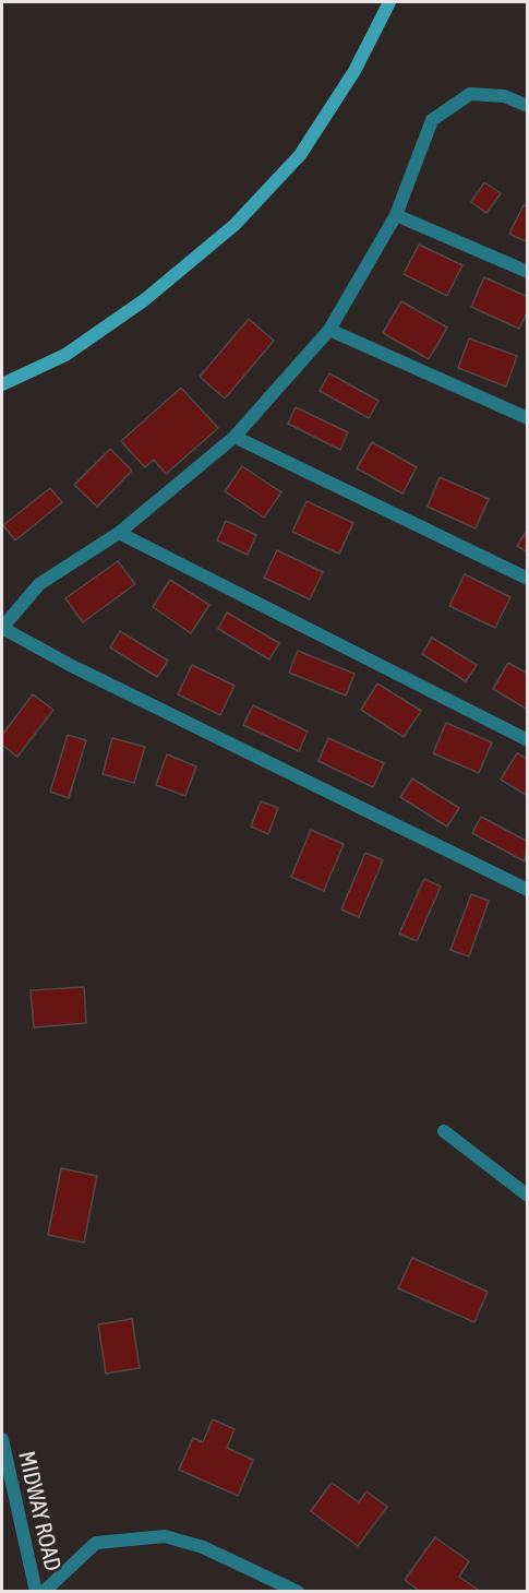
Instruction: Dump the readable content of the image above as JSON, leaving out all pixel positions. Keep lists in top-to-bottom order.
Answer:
{
  "streets": {
    "street": ["MIDWAY ROAD"]
  }
}
